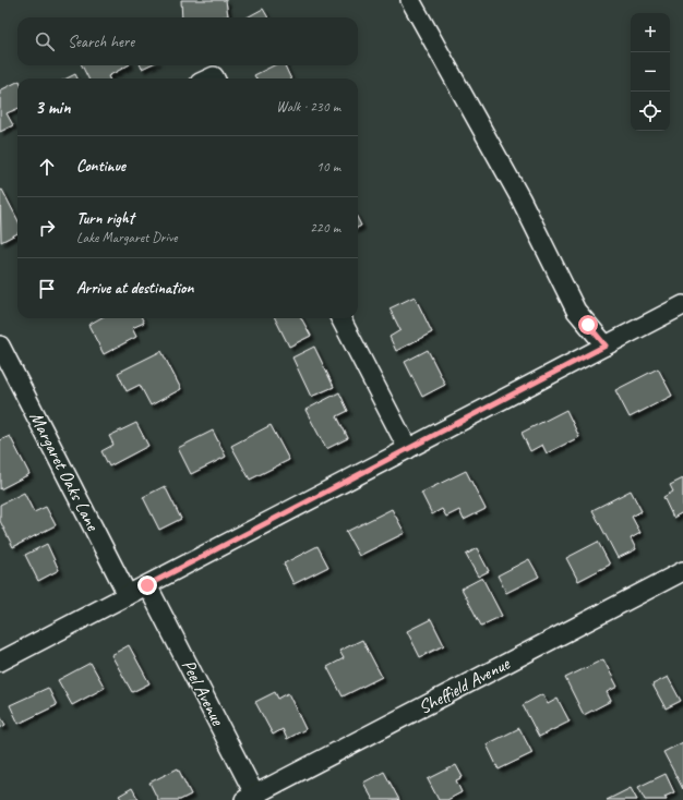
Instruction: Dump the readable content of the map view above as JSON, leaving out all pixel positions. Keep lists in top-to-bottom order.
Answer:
{
  "streets": {
    "street": ["Margaret Oaks Lane", "Sheffield Avenue", "Peel Avenue"]
  },
  "crossings": [
    ["Sheffield Avenue", "Peel Avenue"]
  ],
  "page": {
    "map_buttons": ["+", "−"],
    "search": "Search here",
    "heading": ["3 min", "Walk · 230 m"],
    "list": [
      ["Continue", "10 m"],
      ["Turn right", "Lake Margaret Drive", "220 m"],
      "Arrive at destination"
    ]
  }
}
